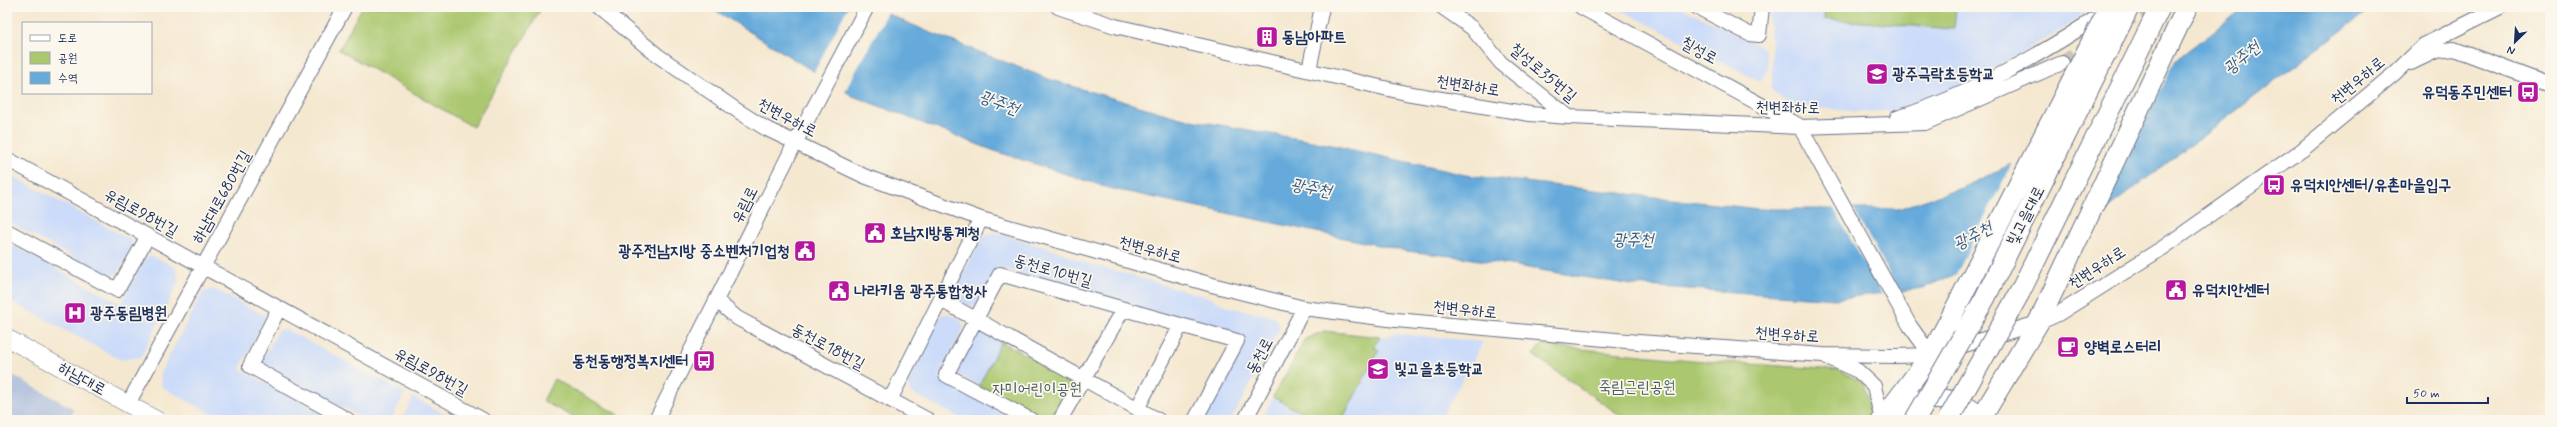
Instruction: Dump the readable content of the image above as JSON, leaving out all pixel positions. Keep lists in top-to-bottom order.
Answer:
{
  "streets": {
    "highway": ["빛고을대로"],
    "main road": ["하남대로"],
    "street": [
      "칠성로",
      "칠성로35번길",
      "천변우하로",
      "천변좌하로",
      "하남대로680번길",
      "유림로",
      "유림로98번길",
      "동천로10번길",
      "동천로18번길",
      "동천로"
    ]
  },
  "crossings": [
    ["칠성로", "천변좌하로"],
    ["칠성로35번길", "천변좌하로"],
    ["천변우하로", "유림로"],
    ["천변우하로", "동천로"],
    ["하남대로680번길", "유림로98번길"],
    ["하남대로680번길", "하남대로"],
    ["유림로", "동천로18번길"]
  ],
  "water": ["광주천"],
  "parks": ["죽림근린공원", "자미어린이공원"],
  "places": {
    "building": ["동남아파트"],
    "school or university": ["광주극락초등학교", "빛고을초등학교"],
    "bus stop": ["유덕동주민센터", "유덕치안센터/유촌마을입구", "동천동행정복지센터"],
    "public building": [
      "호남지방통계청",
      "광주전남지방 중소벤처기업청",
      "유덕치안센터",
      "나라키움 광주통합청사"
    ],
    "hospital": ["광주동림병원"],
    "cafe": ["양벽로스터리"]
  },
  "legend": ["도로", "공원", "수역"],
  "scale_bar": "50 m",
  "north": "bottom left"
}
